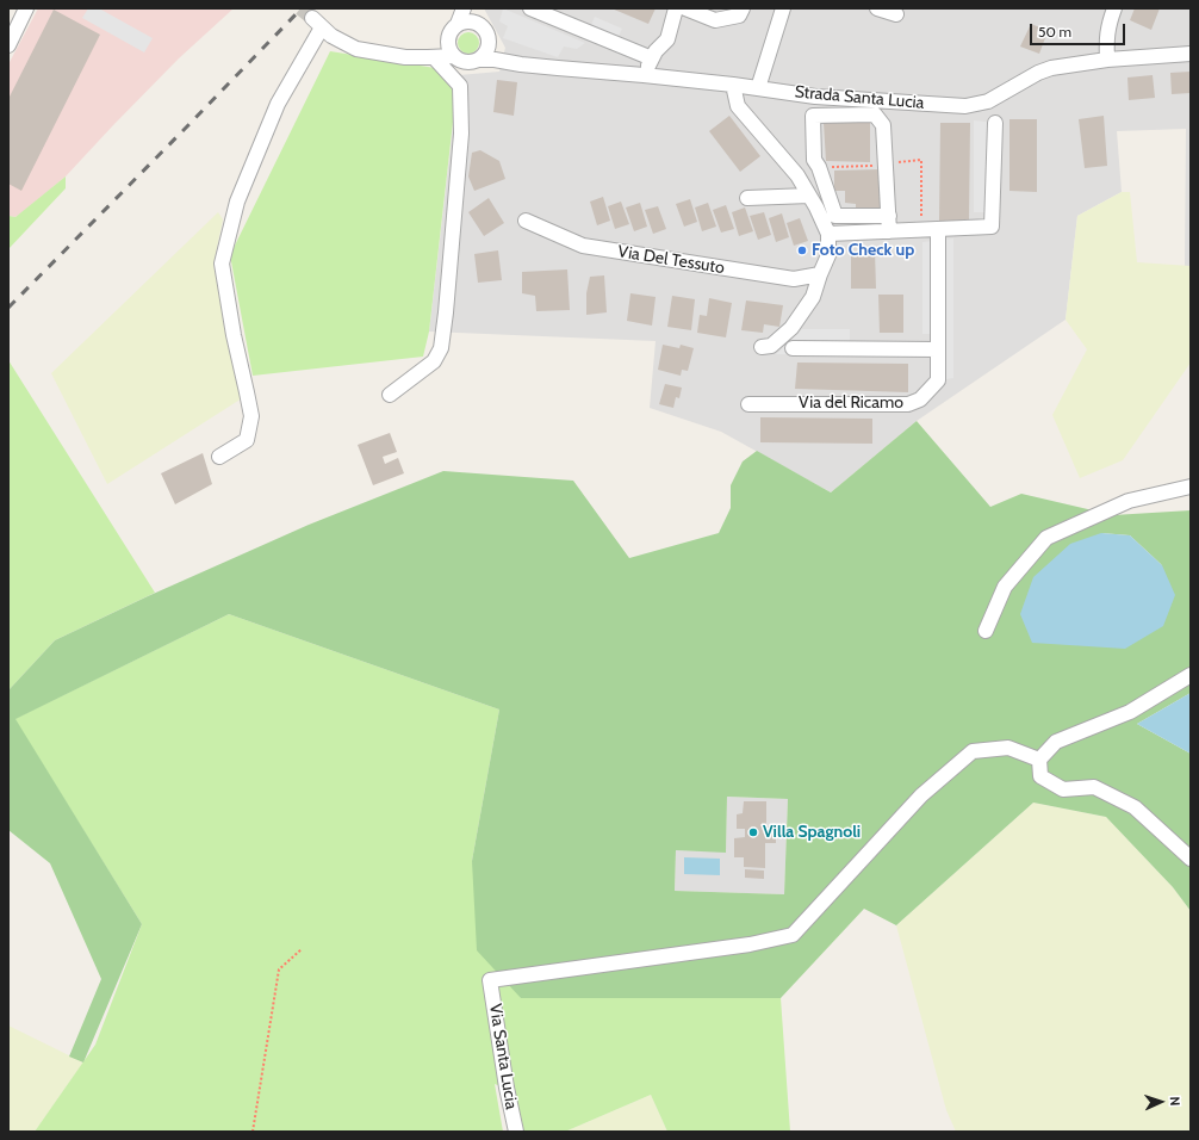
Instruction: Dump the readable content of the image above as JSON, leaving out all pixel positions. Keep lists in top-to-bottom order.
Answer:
{
  "streets": {
    "street": [
      "Strada Santa Lucia",
      "Via Del Tessuto",
      "Via del Ricamo",
      "Via Santa Lucia"
    ]
  },
  "places": ["Foto Check up", "Villa Spagnoli"],
  "scale_bar": "50 m",
  "north": "right"
}
